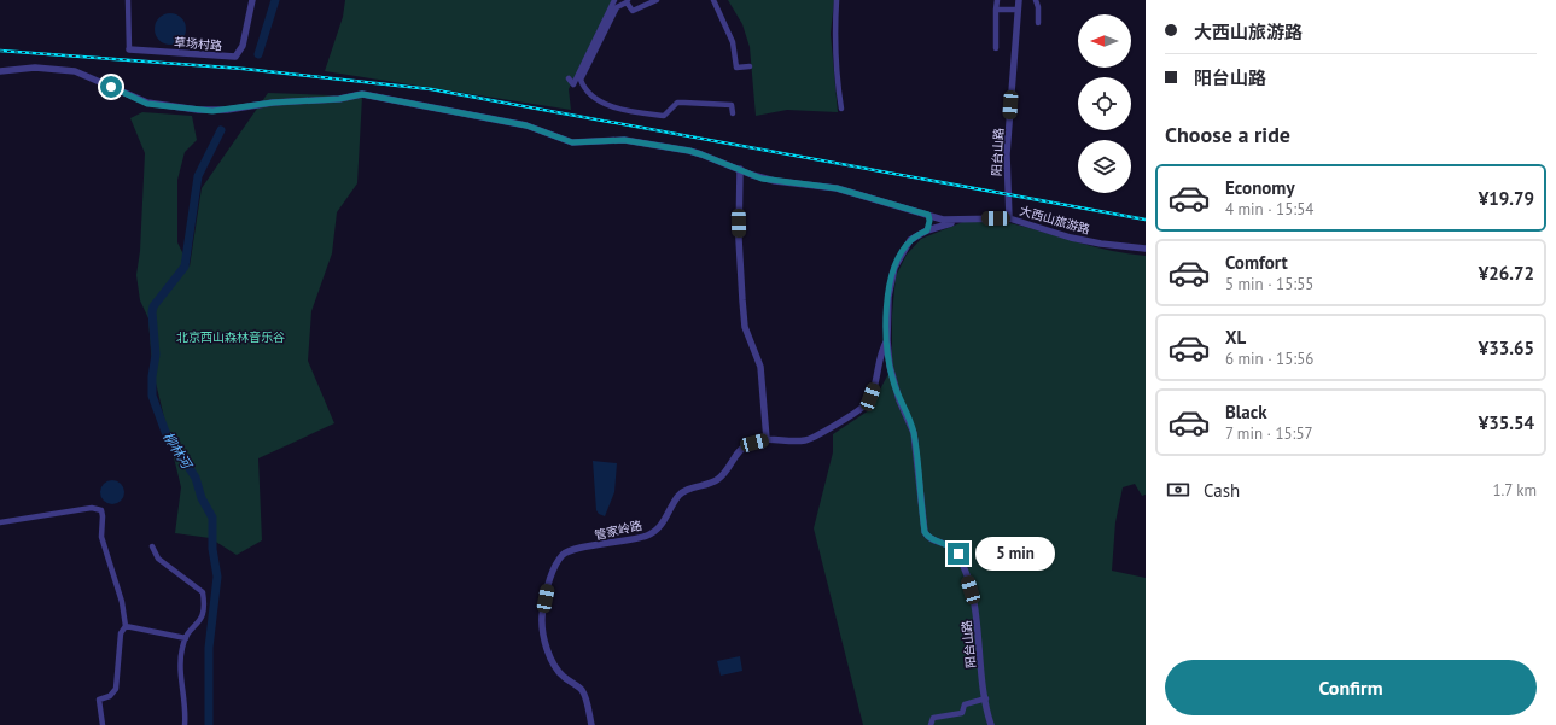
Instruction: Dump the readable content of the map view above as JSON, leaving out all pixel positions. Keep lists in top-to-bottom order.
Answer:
{
  "streets": {
    "street": [
      "草场村路",
      "阳台山路",
      "大西山旅游路",
      "管家岭路"
    ]
  },
  "crossings": [
    ["阳台山路", "大西山旅游路"],
    ["阳台山路", "管家岭路"]
  ],
  "water": ["柳林河"],
  "parks": ["北京西山森林音乐谷"],
  "north": "left",
  "page": {
    "banner": ["大西山旅游路", "阳台山路"],
    "heading": "Choose a ride",
    "list": [
      {
        "name": "Economy",
        "note": "4 min · 15:54",
        "value": "¥19.79"
      },
      {
        "name": "Comfort",
        "note": "5 min · 15:55",
        "value": "¥26.72"
      },
      {
        "name": "XL",
        "note": "6 min · 15:56",
        "value": "¥33.65"
      },
      {
        "name": "Black",
        "note": "7 min · 15:57",
        "value": "¥35.54"
      }
    ],
    "pay": ["Cash", "1.7 km"],
    "bubble": "5 min",
    "buttons": "Confirm"
  }
}
